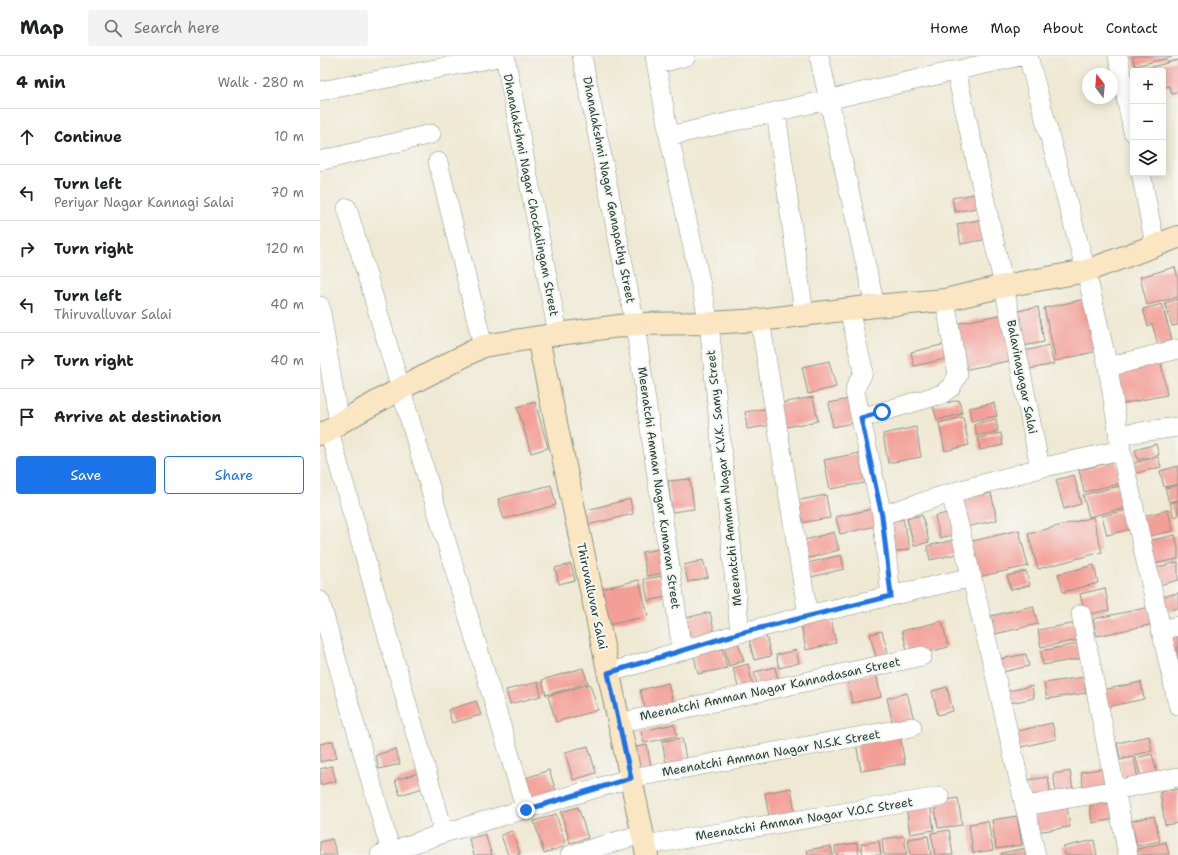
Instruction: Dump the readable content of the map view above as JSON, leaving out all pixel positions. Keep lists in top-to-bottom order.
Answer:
{
  "streets": {
    "street": [
      "Dhanalakshmi Nagar Ganapathy Street",
      "Dhanalakshmi Nagar Chockalingam Street",
      "Balavinayagar Salai",
      "Meenatchi Amman Nagar K.V.K. Samy Street",
      "Meenatchi Amman Nagar Kumaran Street",
      "Thiruvalluvar Salai",
      "Meenatchi Amman Nagar Kannadasan Street",
      "Meenatchi Amman Nagar N.S.K Street",
      "Meenatchi Amman Nagar V.O.C Street"
    ]
  },
  "crossings": [
    ["Dhanalakshmi Nagar Ganapathy Street", "Meenatchi Amman Nagar Kumaran Street"],
    ["Dhanalakshmi Nagar Chockalingam Street", "Thiruvalluvar Salai"],
    ["Thiruvalluvar Salai", "Meenatchi Amman Nagar Kannadasan Street"],
    ["Thiruvalluvar Salai", "Meenatchi Amman Nagar N.S.K Street"],
    ["Thiruvalluvar Salai", "Meenatchi Amman Nagar V.O.C Street"]
  ],
  "north": "top",
  "page": {
    "header": "Map",
    "search": "Search here",
    "nav": [
      "Home",
      "Map",
      "About",
      "Contact"
    ],
    "heading": ["4 min", "Walk · 280 m"],
    "map_buttons": ["+", "−"],
    "list": [
      ["Continue", "10 m"],
      ["Turn left", "Periyar Nagar Kannagi Salai", "70 m"],
      ["Turn right", "120 m"],
      ["Turn left", "Thiruvalluvar Salai", "40 m"],
      ["Turn right", "40 m"],
      "Arrive at destination"
    ],
    "buttons": ["Save", "Share"]
  }
}
